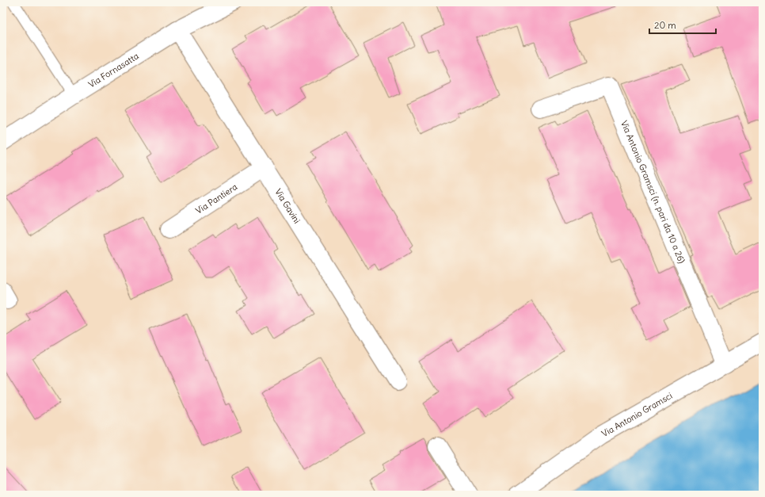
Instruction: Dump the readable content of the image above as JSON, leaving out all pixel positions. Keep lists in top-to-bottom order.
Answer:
{
  "streets": {
    "street": [
      "Via Fornasatta",
      "Via Antonio Gramsci (n. pari da 10 a 26)",
      "Via Pantiera",
      "Via Gavini",
      "Via Antonio Gramsci"
    ]
  },
  "crossings": [
    ["Via Fornasatta", "Via Gavini"],
    ["Via Antonio Gramsci (n. pari da 10 a 26)", "Via Antonio Gramsci"],
    ["Via Pantiera", "Via Gavini"]
  ],
  "scale_bar": "20 m"
}
